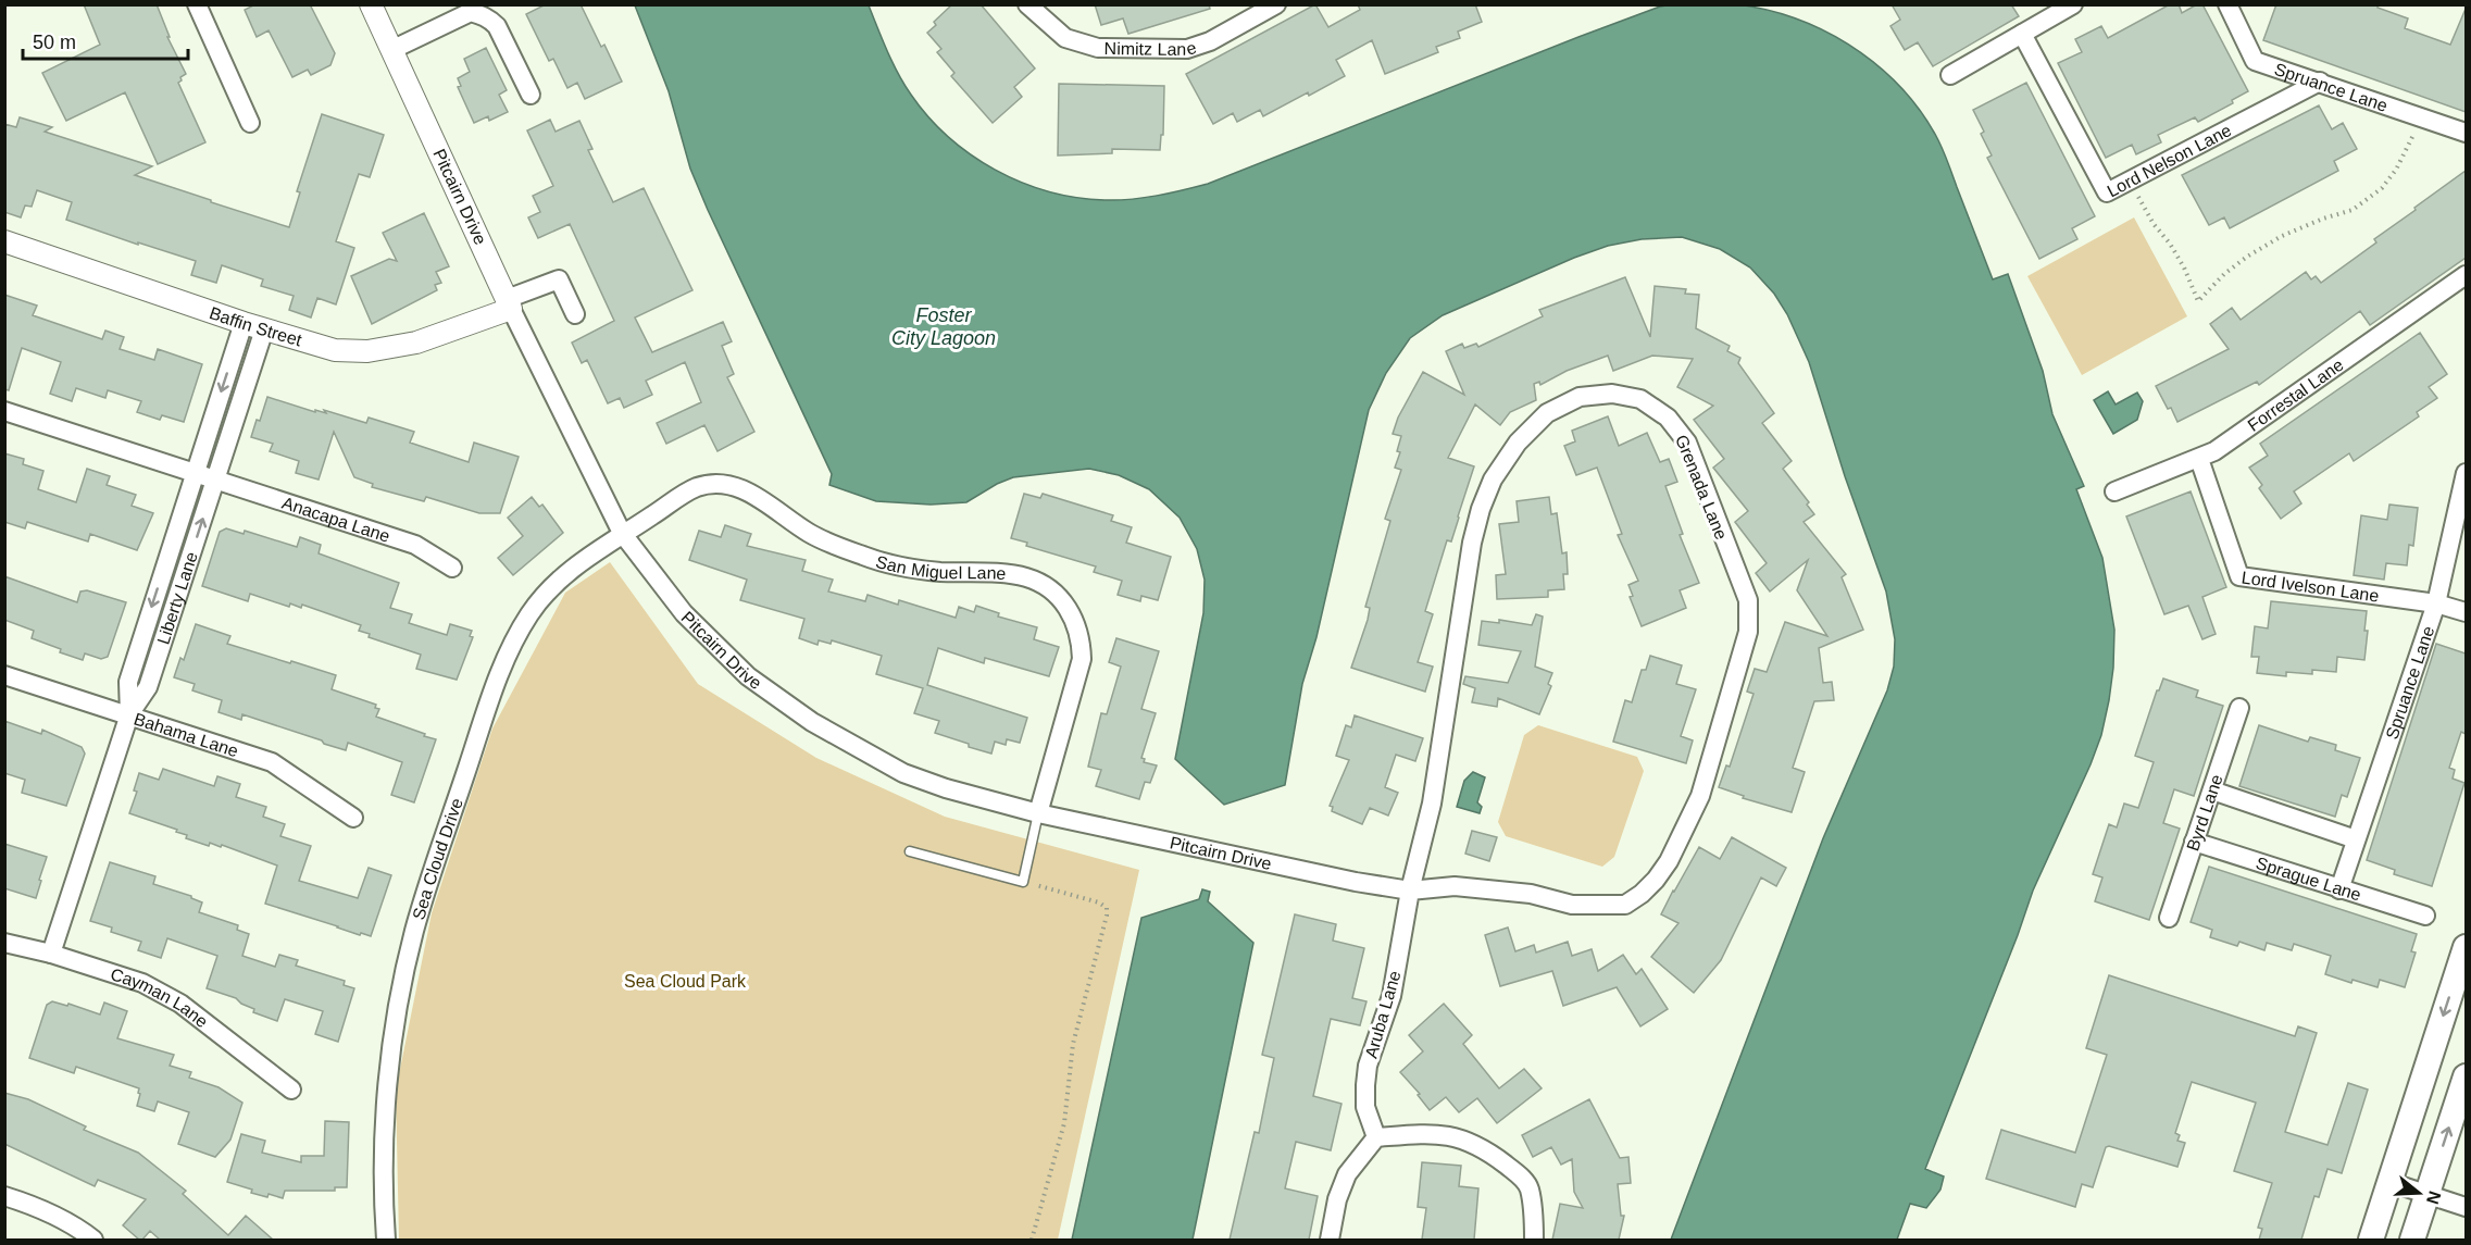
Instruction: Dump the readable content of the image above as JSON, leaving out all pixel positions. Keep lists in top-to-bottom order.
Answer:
{
  "streets": {
    "street": [
      "Nimitz Lane",
      "Spruance Lane",
      "Lord Nelson Lane",
      "Pitcairn Drive",
      "Baffin Street",
      "Forrestal Lane",
      "Grenada Lane",
      "Anacapa Lane",
      "San Miguel Lane",
      "Lord Ivelson Lane",
      "Liberty Lane",
      "Bahama Lane",
      "Byrd Lane",
      "Sea Cloud Drive",
      "Sprague Lane",
      "Cayman Lane",
      "Aruba Lane"
    ]
  },
  "crossings": [
    ["Spruance Lane", "Lord Nelson Lane"],
    ["Spruance Lane", "Lord Ivelson Lane"],
    ["Spruance Lane", "Sprague Lane"],
    ["Pitcairn Drive", "Baffin Street"],
    ["Pitcairn Drive", "Grenada Lane"],
    ["Pitcairn Drive", "San Miguel Lane"],
    ["Pitcairn Drive", "Sea Cloud Drive"],
    ["Pitcairn Drive", "Aruba Lane"],
    ["Forrestal Lane", "Lord Ivelson Lane"],
    ["Grenada Lane", "Aruba Lane"],
    ["Anacapa Lane", "Liberty Lane"],
    ["San Miguel Lane", "Sea Cloud Drive"],
    ["Liberty Lane", "Bahama Lane"],
    ["Liberty Lane", "Cayman Lane"],
    ["Byrd Lane", "Sprague Lane"]
  ],
  "water": ["Foster City Lagoon"],
  "parks": ["Sea Cloud Park"],
  "scale_bar": "50 m",
  "north": "right"
}
